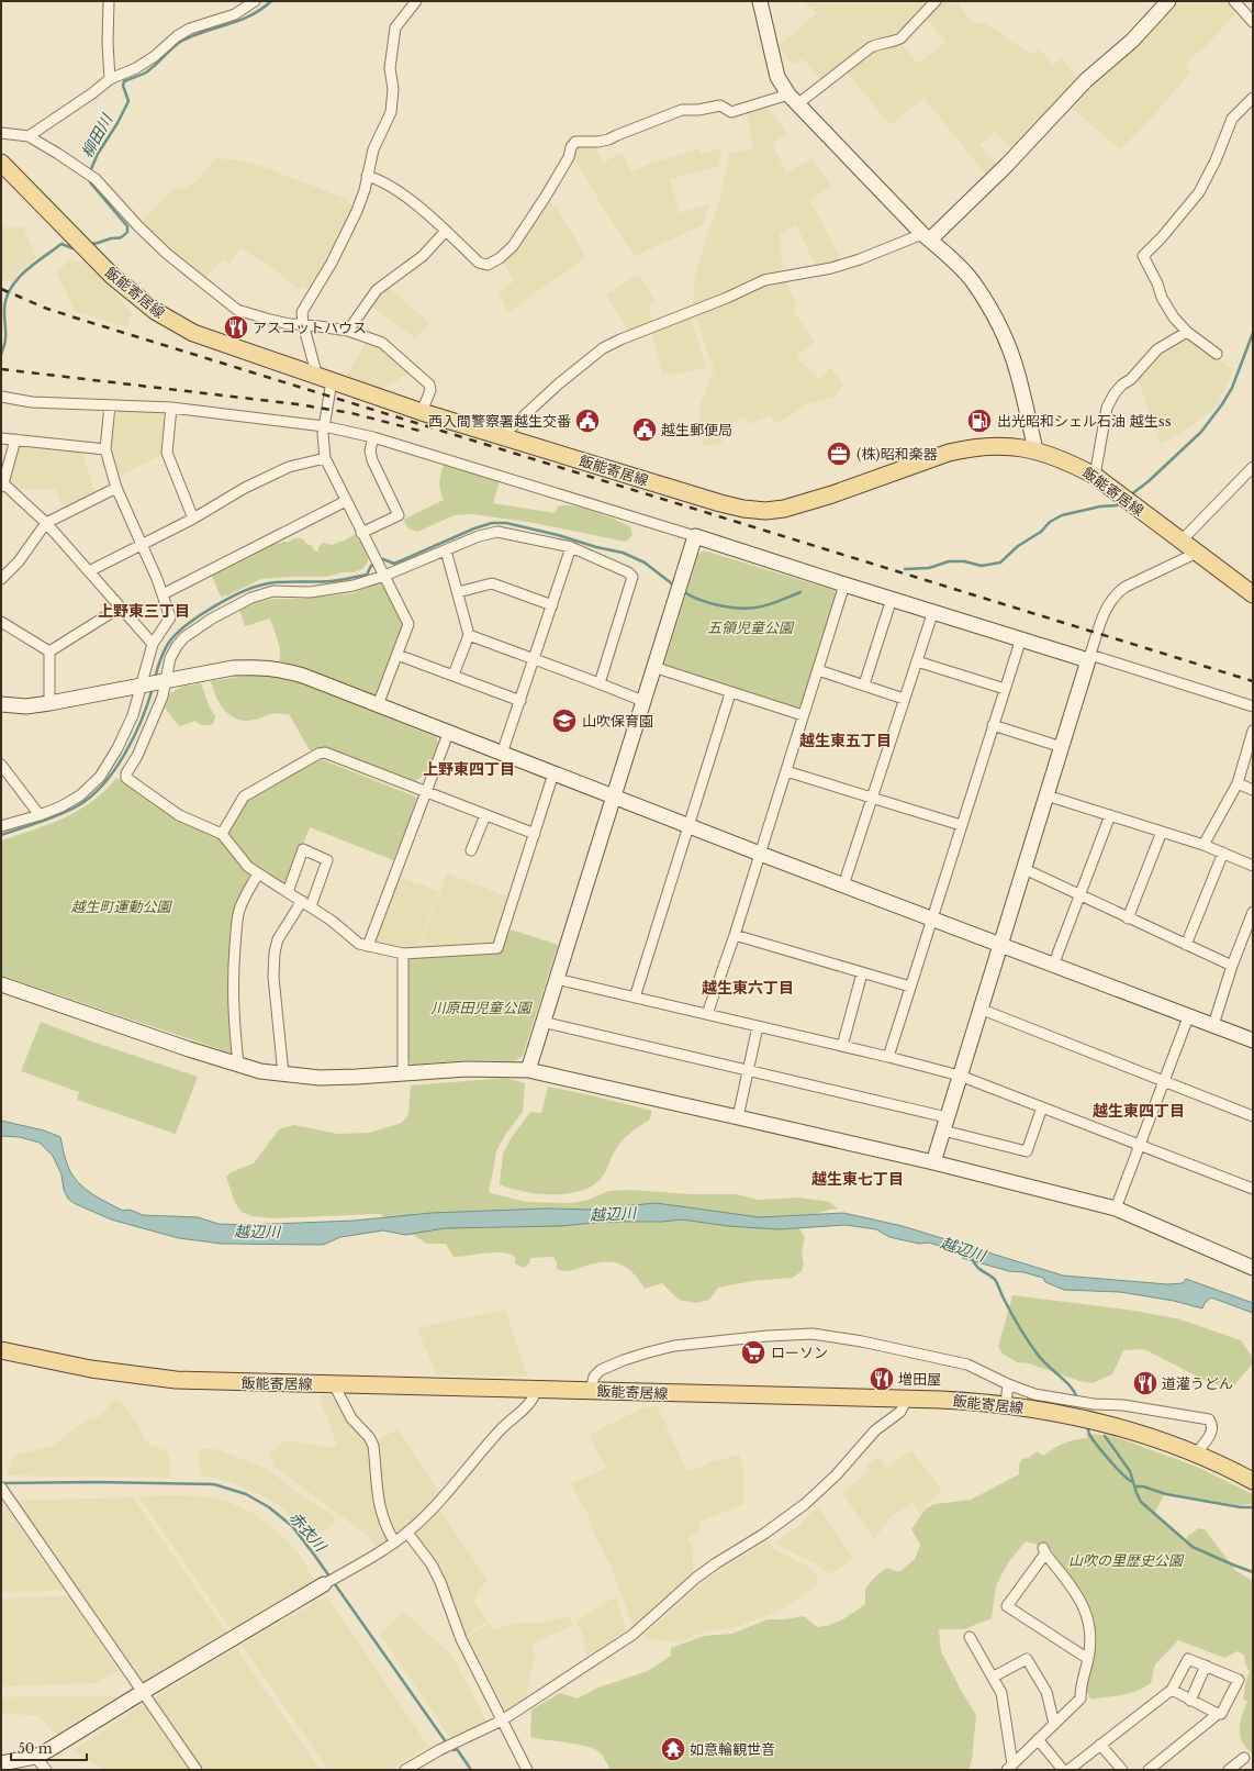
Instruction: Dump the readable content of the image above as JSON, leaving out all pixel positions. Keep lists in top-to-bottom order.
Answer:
{
  "streets": {
    "main road": ["飯能寄居線"]
  },
  "districts": [
    "上野東三丁目",
    "越生東五丁目",
    "上野東四丁目",
    "越生東六丁目",
    "越生東四丁目",
    "越生東七丁目"
  ],
  "water": ["柳田川", "越辺川", "赤衣川"],
  "parks": [
    "五領児童公園",
    "越生町運動公園",
    "川原田児童公園",
    "山吹の里歴史公園"
  ],
  "places": {
    "restaurant": ["アスコットハウス", "増田屋", "道灌うどん"],
    "public building": ["西入間警察署越生交番", "越生郵便局"],
    "fuel station": ["出光昭和シェル石油 越生ss"],
    "office": ["(株)昭和楽器"],
    "school or university": ["山吹保育園"],
    "supermarket": ["ローソン"],
    "temple": ["如意輪観世音"]
  },
  "scale_bar": "50 m"
}
